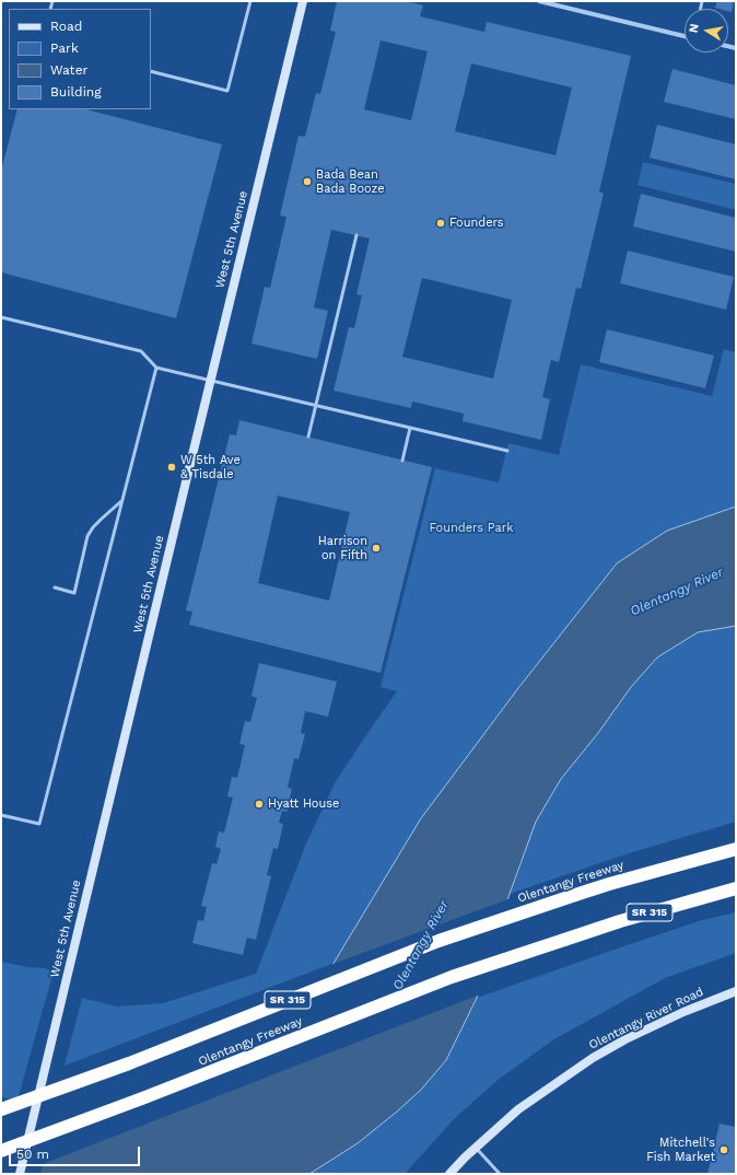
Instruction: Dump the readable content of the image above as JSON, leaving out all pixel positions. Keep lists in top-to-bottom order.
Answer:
{
  "streets": {
    "highway": ["Olentangy Freeway", "SR 315"],
    "main road": ["West 5th Avenue", "Olentangy River Road"]
  },
  "water": ["Olentangy River"],
  "parks": ["Founders Park"],
  "places": [
    "Bada Bean Bada Booze",
    "Founders",
    "W 5th Ave & Tisdale",
    "Harrison on Fifth",
    "Hyatt House",
    "Mitchell's Fish Market"
  ],
  "legend": [
    "Road",
    "Park",
    "Water",
    "Building"
  ],
  "scale_bar": "50 m",
  "north": "left"
}
